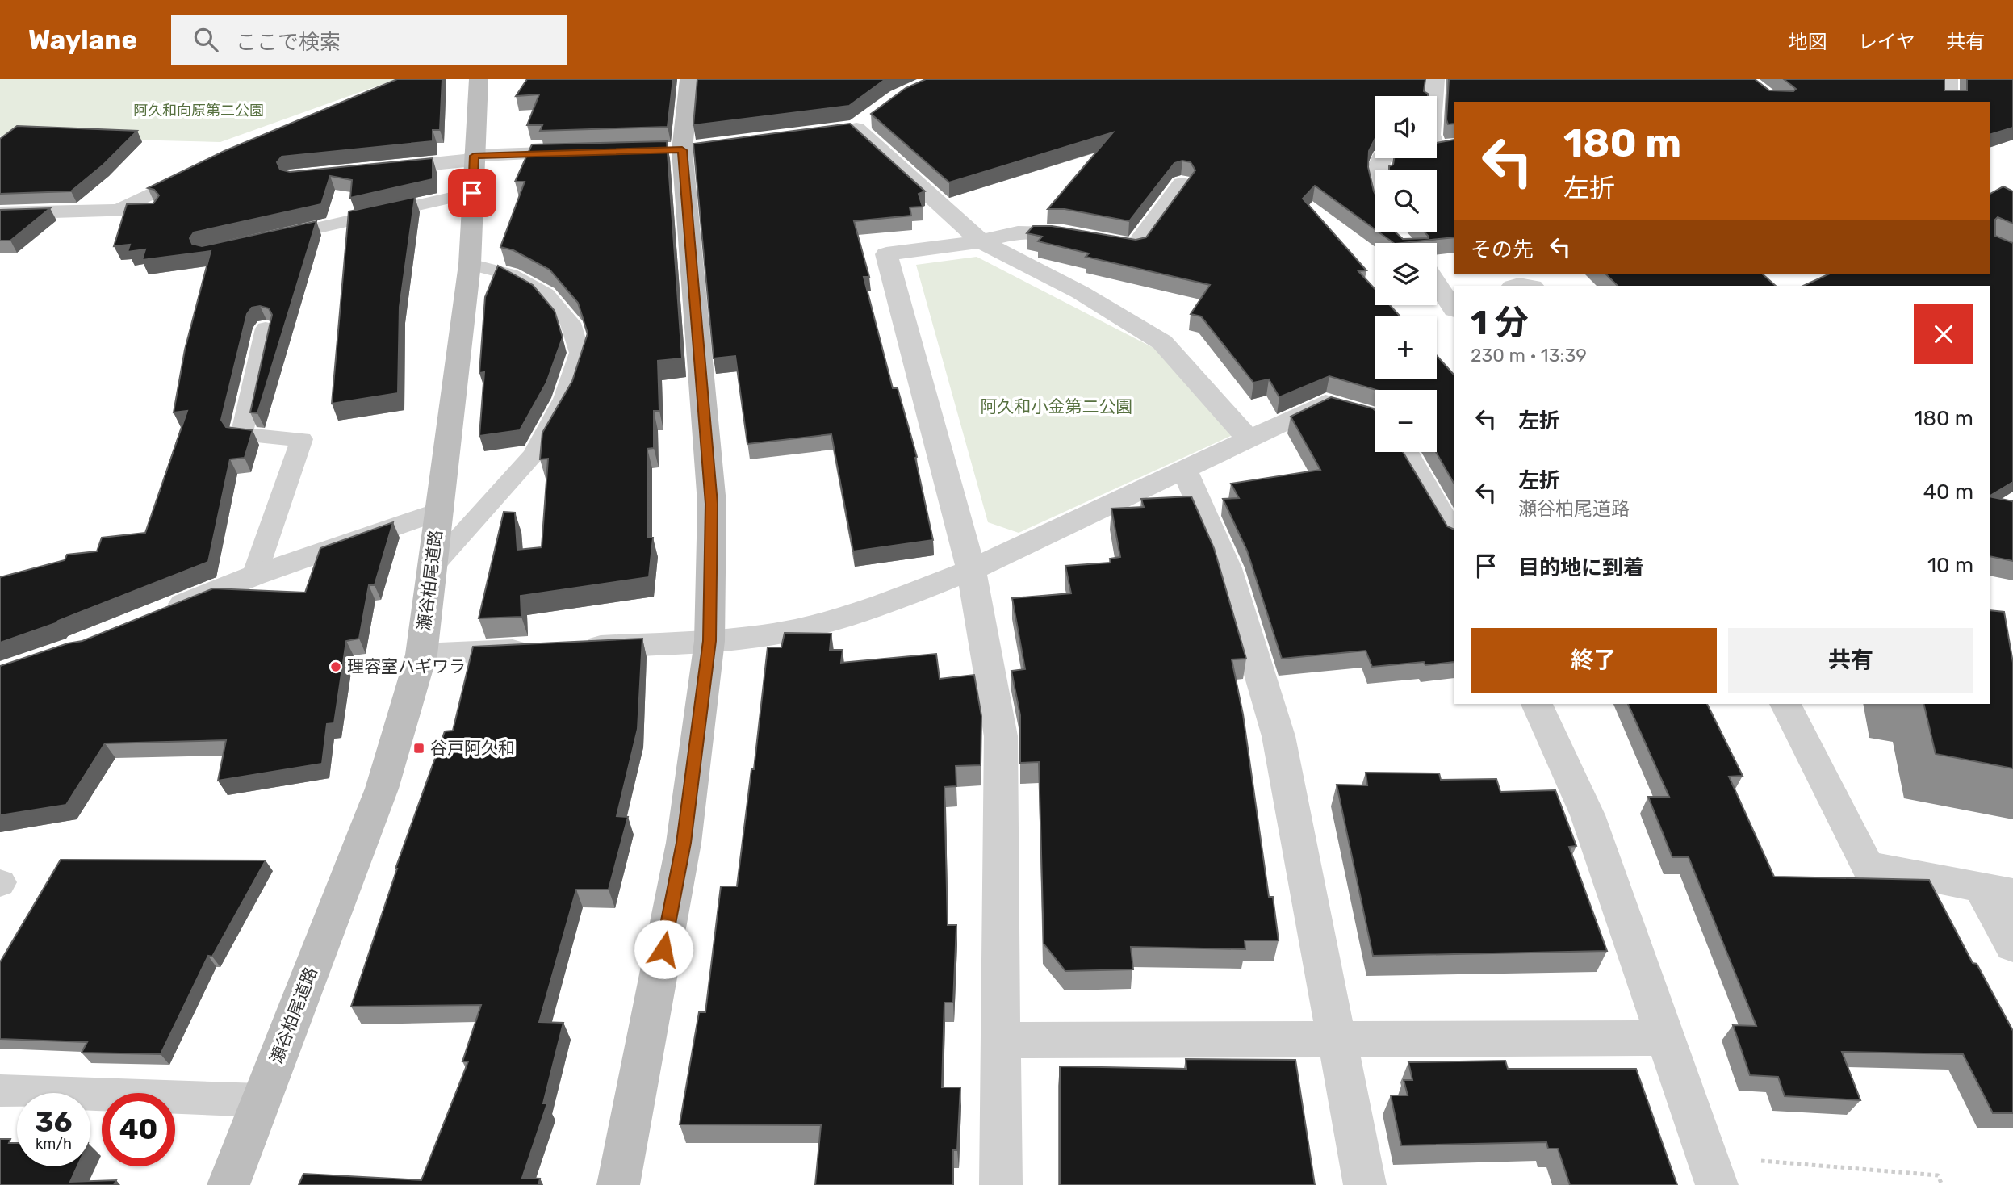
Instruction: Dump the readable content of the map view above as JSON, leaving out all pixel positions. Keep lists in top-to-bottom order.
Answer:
{
  "streets": {
    "main road": ["瀬谷柏尾道路"]
  },
  "parks": ["阿久和向原第二公園", "阿久和小金第二公園"],
  "places": {
    "other": ["理容室ハギワラ"],
    "transit": ["谷戸阿久和"]
  },
  "page": {
    "header": "Waylane",
    "search": "ここで検索",
    "nav": ["地図", "レイヤ", "共有"],
    "map_buttons": ["+", "−"],
    "turn": ["180 m", "左折"],
    "then": "その先",
    "heading": ["1 分", "230 m · 13:39"],
    "list": [
      {
        "name": "左折",
        "value": "180 m"
      },
      {
        "name": "左折",
        "note": "瀬谷柏尾道路",
        "value": "40 m"
      },
      {
        "name": "目的地に到着",
        "value": "10 m"
      }
    ],
    "buttons": ["終了", "共有"],
    "speed": "36 km/h",
    "limit": "40"
  }
}
